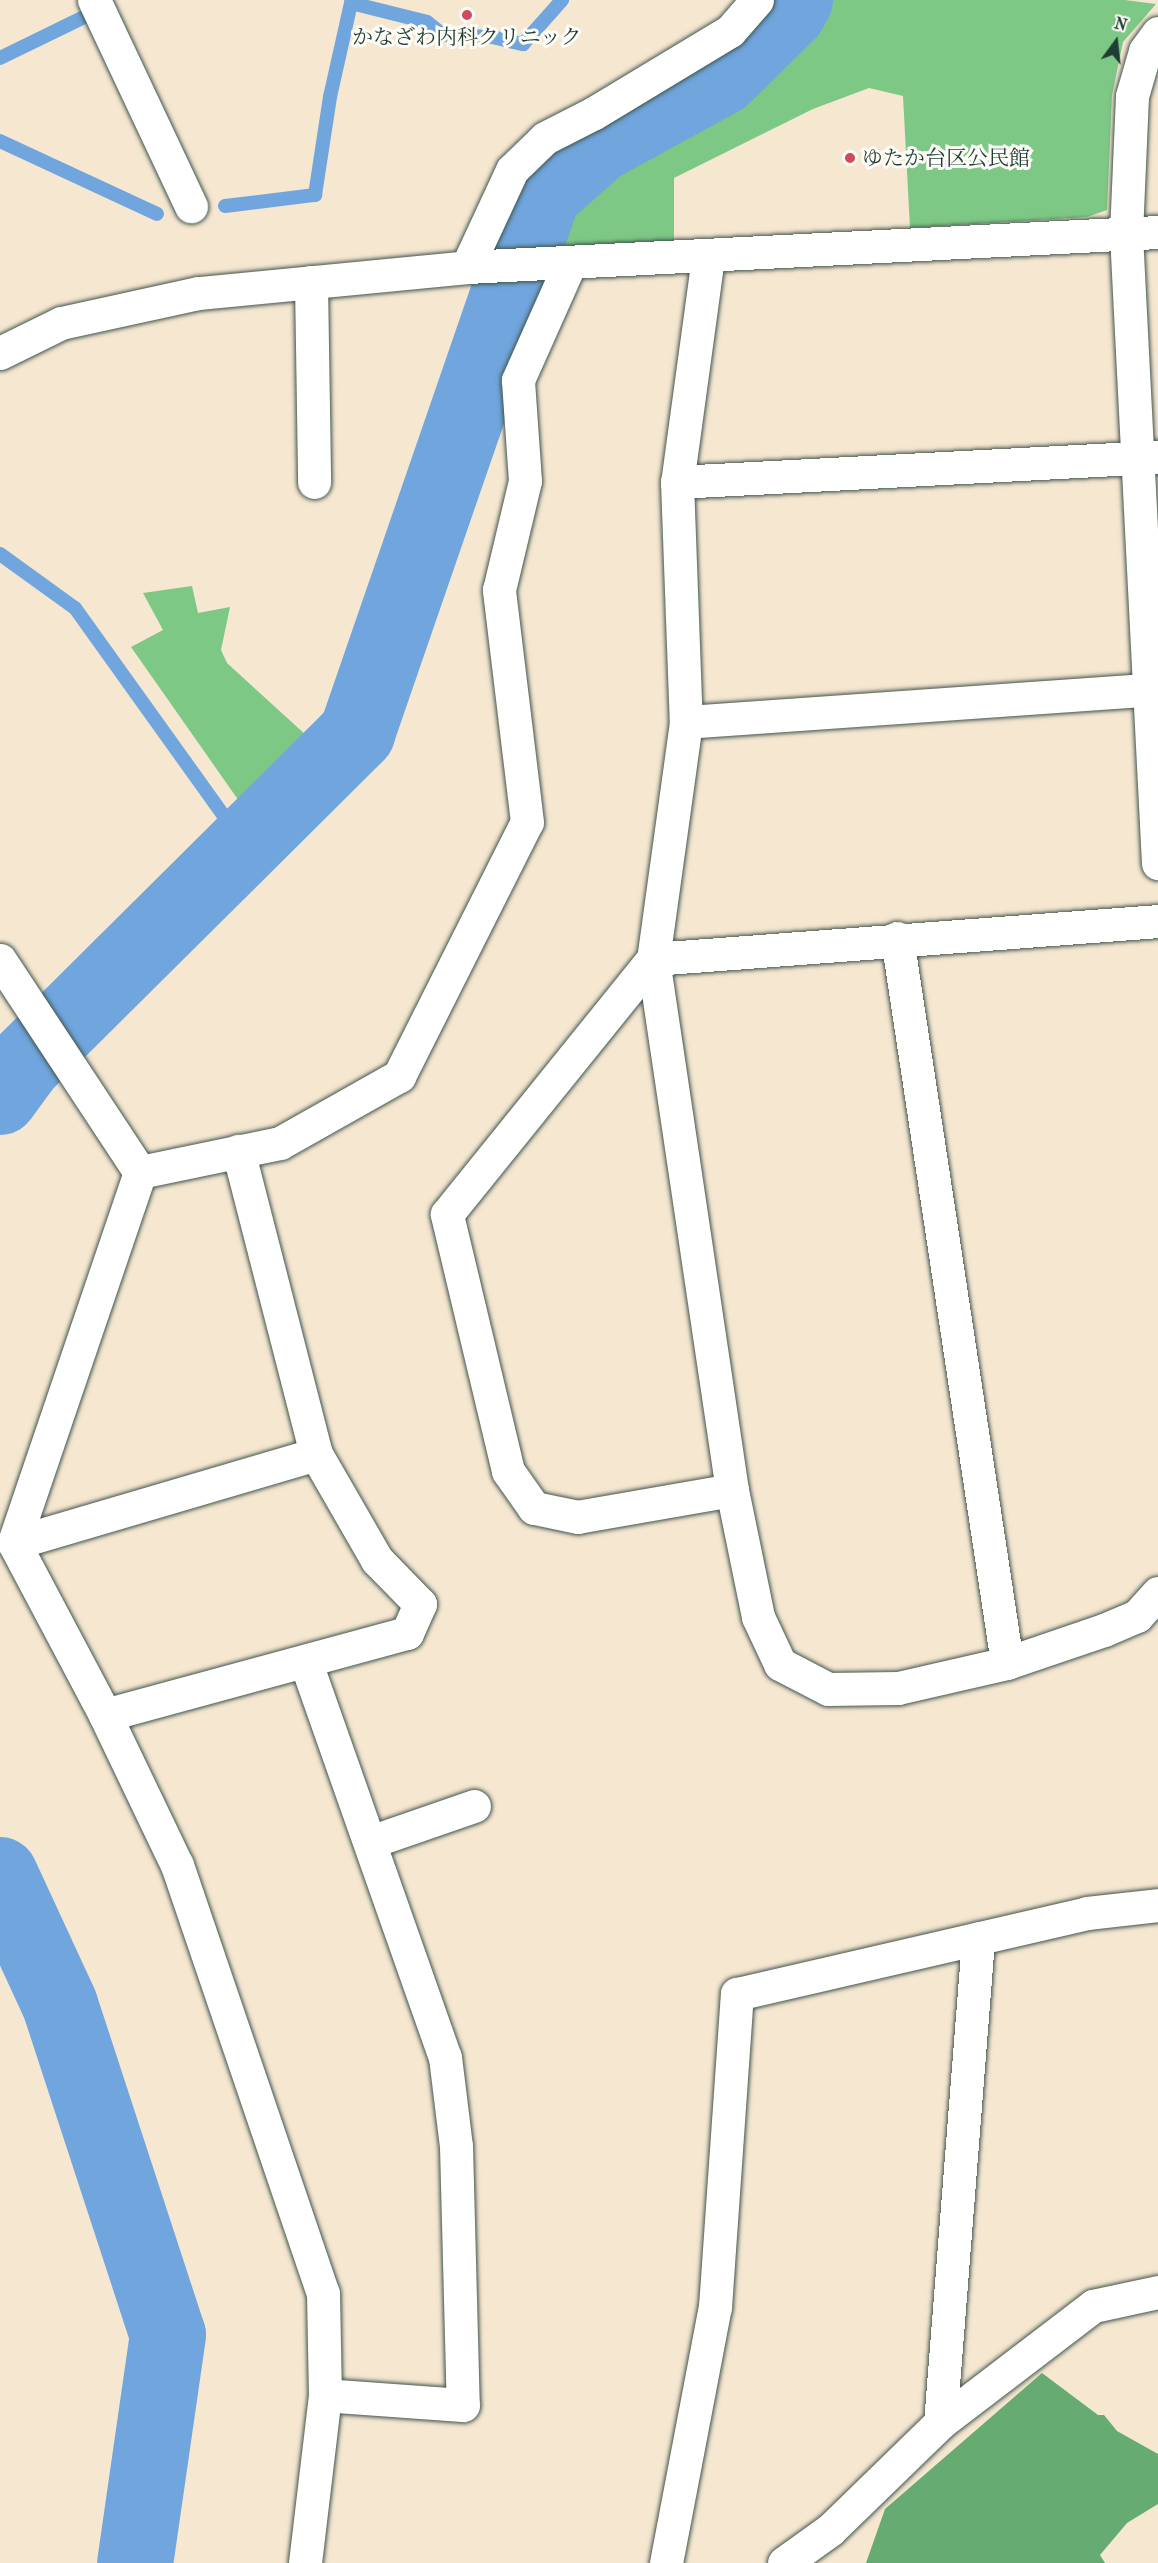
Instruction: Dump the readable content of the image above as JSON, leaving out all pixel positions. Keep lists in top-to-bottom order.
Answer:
{
  "places": ["かなざわ内科クリニック", "ゆたか台区公民館"],
  "north": "top"
}
